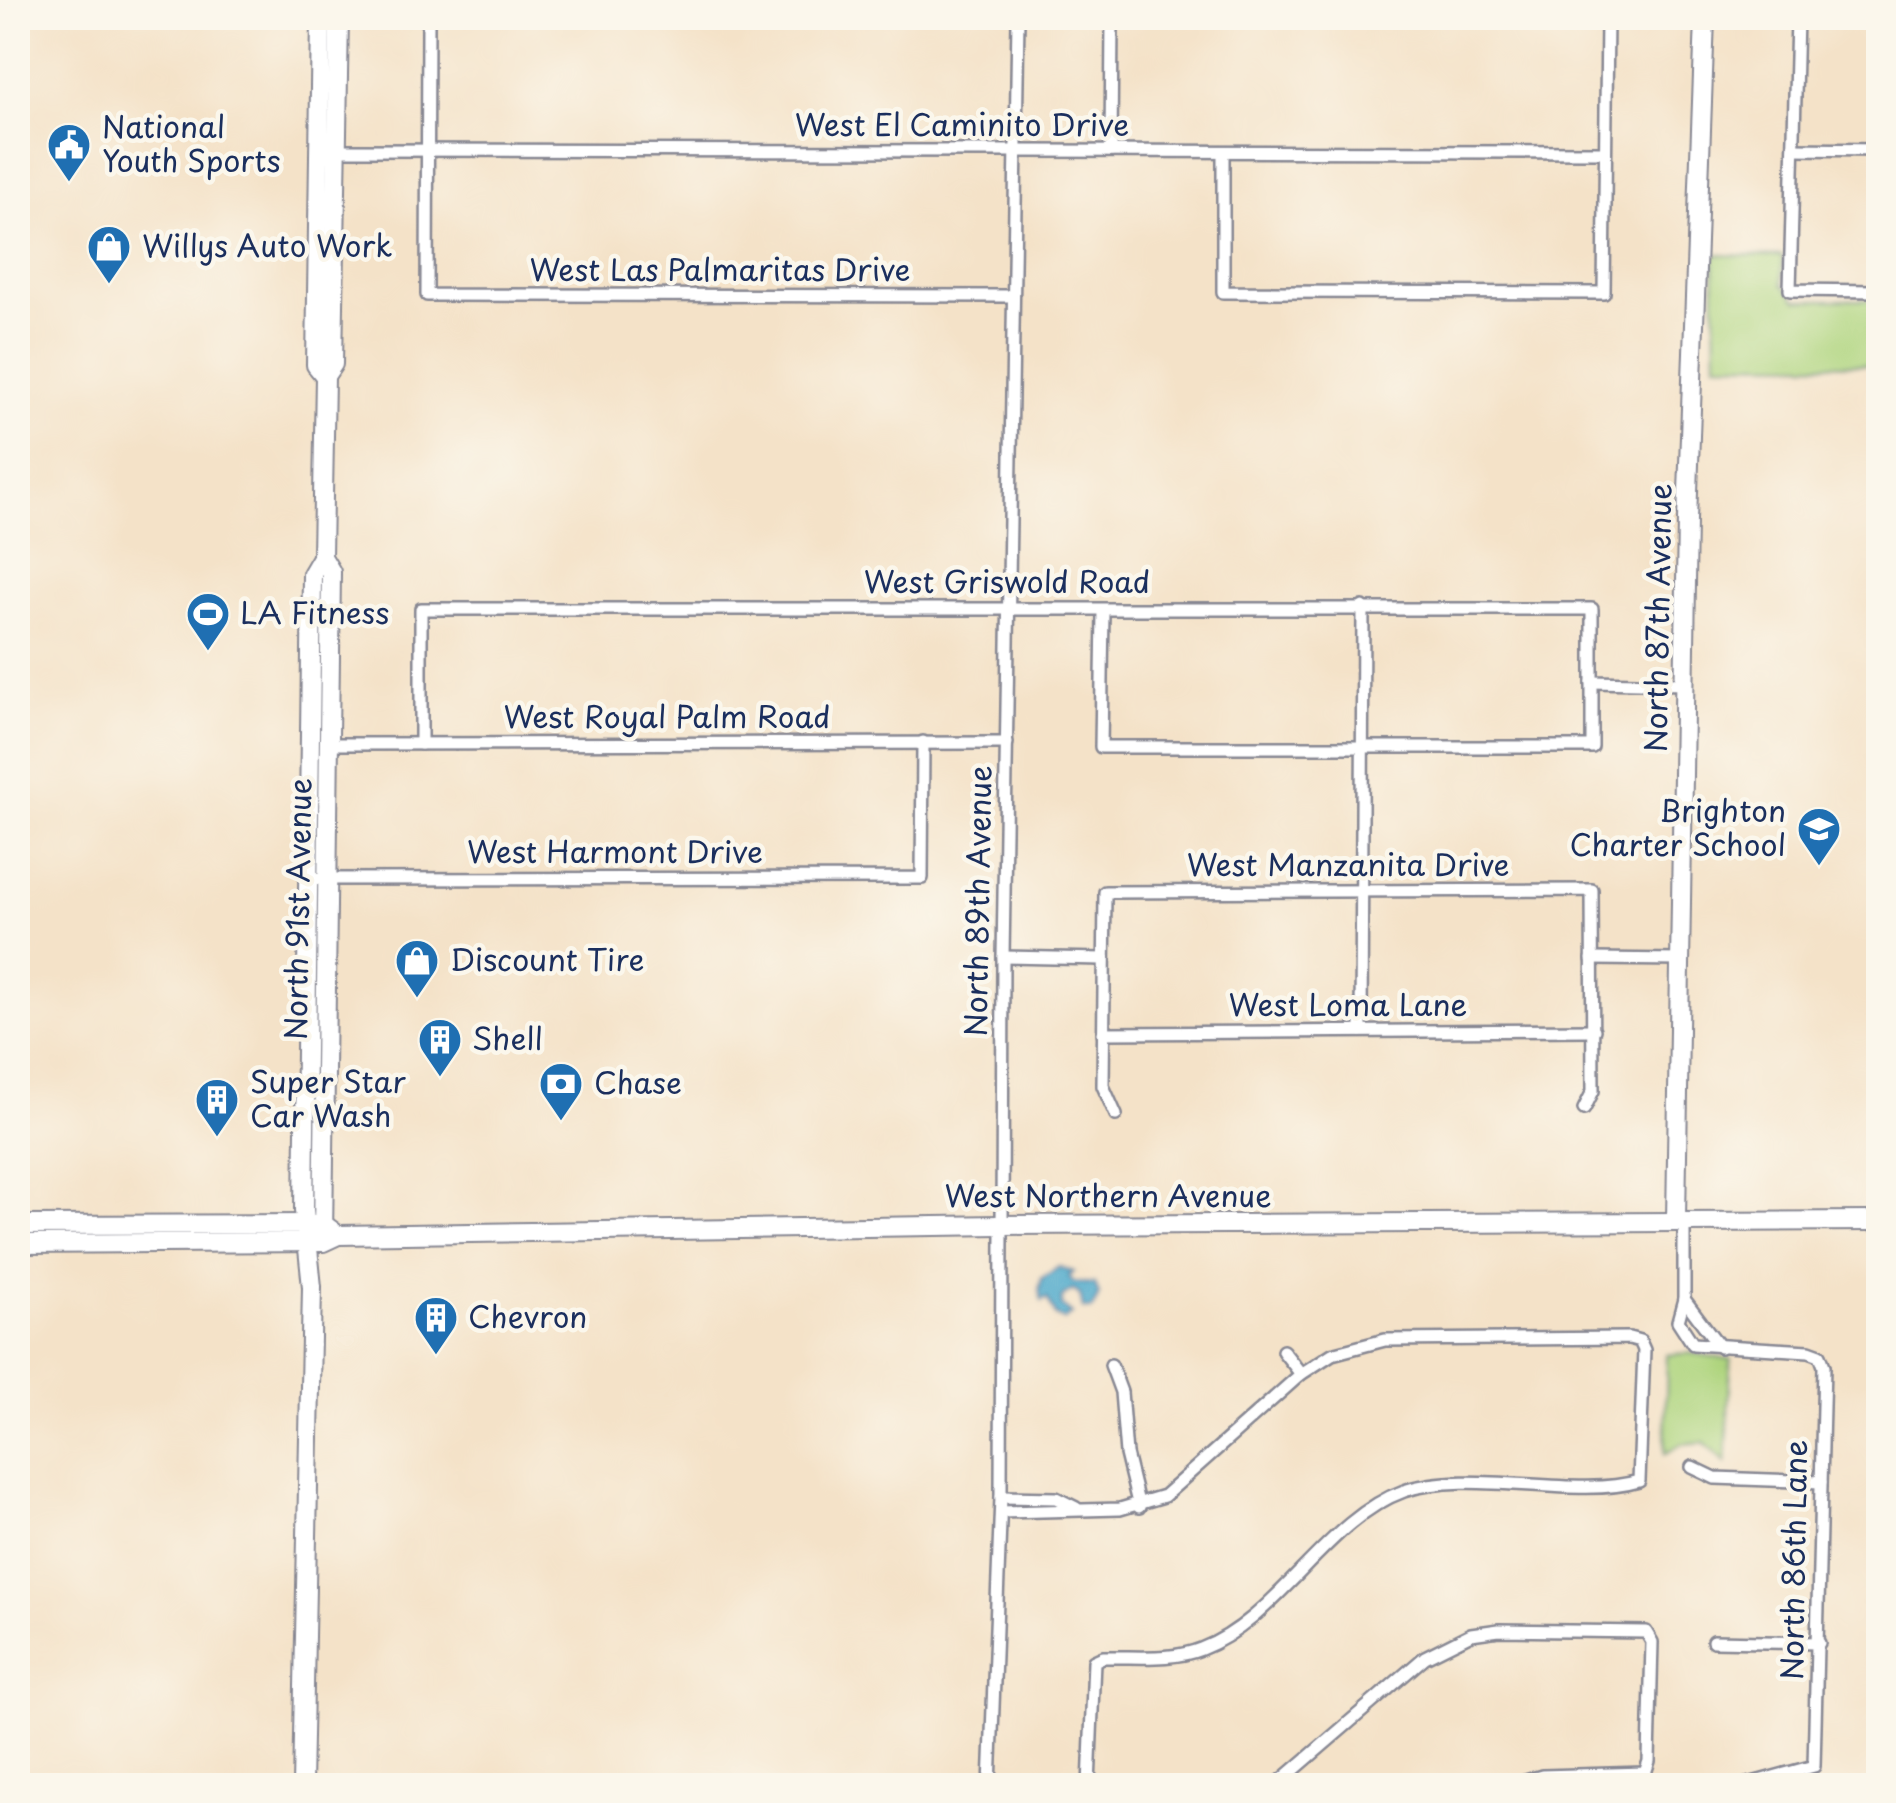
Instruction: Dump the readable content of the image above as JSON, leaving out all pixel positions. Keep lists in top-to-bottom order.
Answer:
{
  "streets": {
    "main road": ["North 87th Avenue", "North 91st Avenue", "West Northern Avenue"],
    "street": [
      "West El Caminito Drive",
      "West Las Palmaritas Drive",
      "West Griswold Road",
      "West Royal Palm Road",
      "West Harmont Drive",
      "West Manzanita Drive",
      "North 89th Avenue",
      "West Loma Lane",
      "North 86th Lane"
    ]
  },
  "crossings": [
    ["West El Caminito Drive", "West Las Palmaritas Drive"],
    ["West El Caminito Drive", "North 89th Avenue"],
    ["West El Caminito Drive", "North 91st Avenue"],
    ["West Las Palmaritas Drive", "North 89th Avenue"],
    ["West Griswold Road", "West Royal Palm Road"],
    ["West Griswold Road", "North 89th Avenue"],
    ["North 87th Avenue", "West Northern Avenue"],
    ["West Royal Palm Road", "West Harmont Drive"],
    ["West Royal Palm Road", "North 89th Avenue"],
    ["West Royal Palm Road", "North 91st Avenue"],
    ["West Harmont Drive", "North 91st Avenue"],
    ["North 89th Avenue", "West Northern Avenue"],
    ["North 91st Avenue", "West Northern Avenue"]
  ],
  "places": {
    "public building": ["National Youth Sports"],
    "shop": ["Willys Auto Work", "Discount Tire"],
    "sports": ["LA Fitness"],
    "school or university": ["Brighton Charter School"],
    "building": ["Shell", "Super Star Car Wash", "Chevron"],
    "bank": ["Chase"]
  }
}
